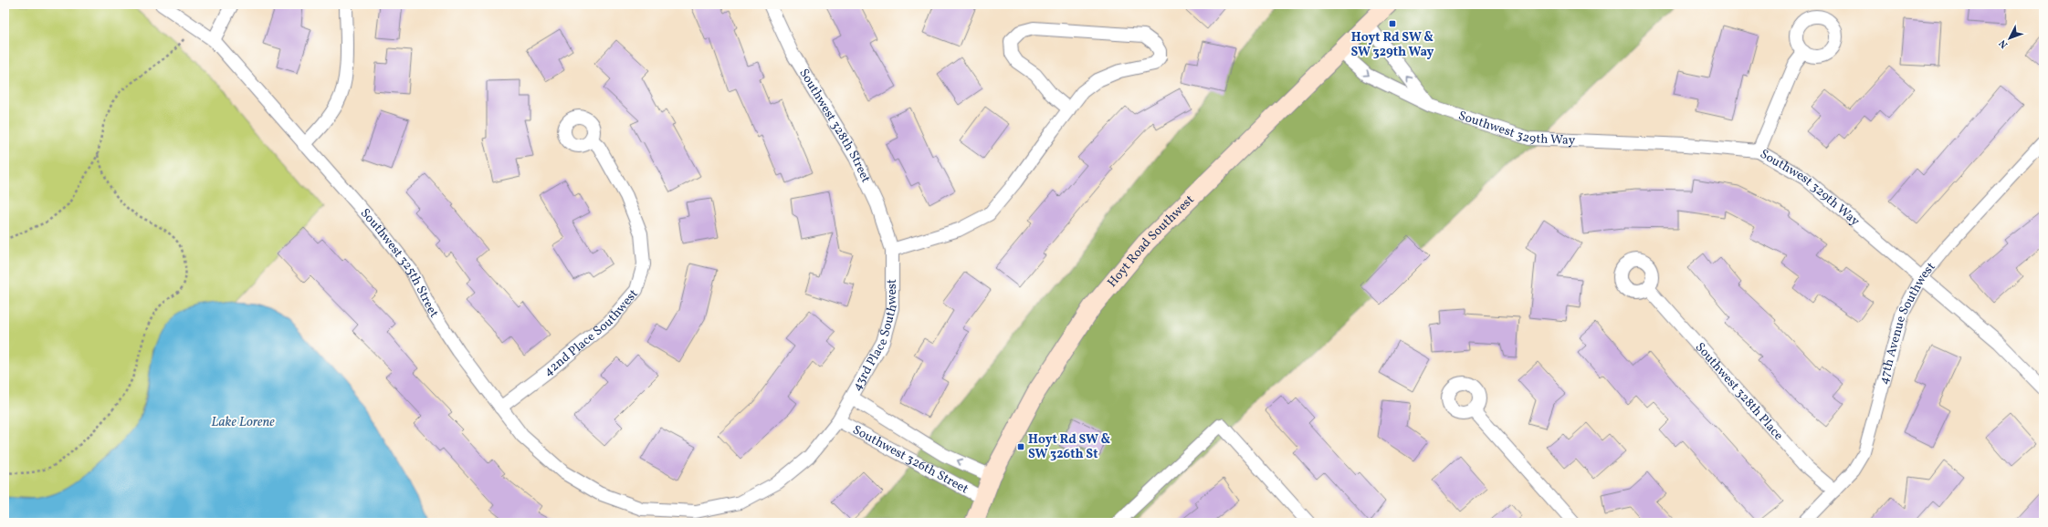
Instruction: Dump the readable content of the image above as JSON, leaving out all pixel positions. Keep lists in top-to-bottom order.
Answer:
{
  "streets": {
    "main road": ["Hoyt Road Southwest"],
    "street": [
      "Southwest 328th Street",
      "Southwest 329th Way",
      "Southwest 325th Street",
      "47th Avenue Southwest",
      "42nd Place Southwest",
      "43rd Place Southwest",
      "Southwest 328th Place",
      "Southwest 326th Street"
    ]
  },
  "crossings": [
    ["Southwest 328th Street", "43rd Place Southwest"],
    ["Southwest 329th Way", "Hoyt Road Southwest"],
    ["Southwest 329th Way", "47th Avenue Southwest"],
    ["Hoyt Road Southwest", "Southwest 326th Street"],
    ["Southwest 325th Street", "42nd Place Southwest"],
    ["Southwest 325th Street", "43rd Place Southwest"],
    ["47th Avenue Southwest", "Southwest 328th Place"],
    ["43rd Place Southwest", "Southwest 326th Street"]
  ],
  "water": ["Lake Lorene"],
  "places": {
    "transit": ["Hoyt Rd SW & SW 329th Way", "Hoyt Rd SW & SW 326th St"]
  },
  "north": "bottom left"
}
